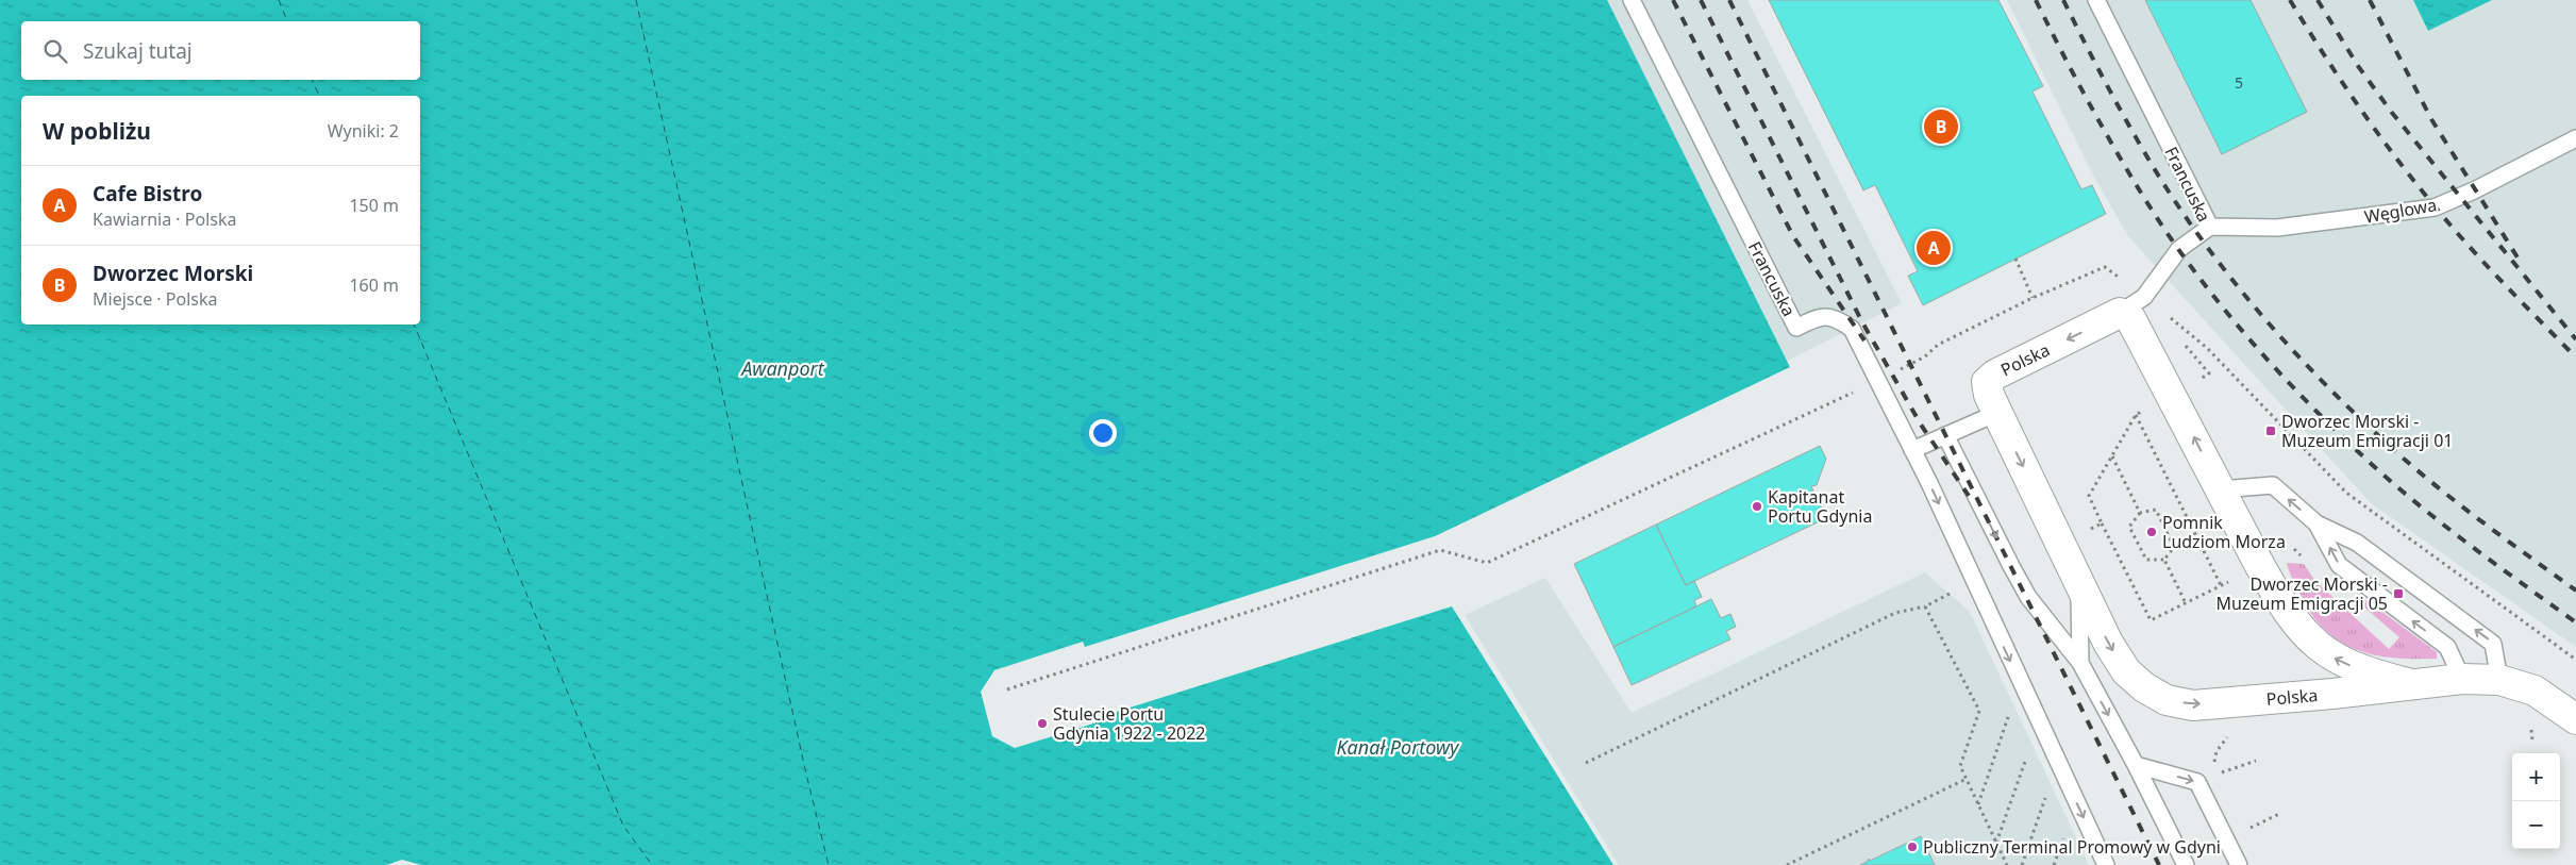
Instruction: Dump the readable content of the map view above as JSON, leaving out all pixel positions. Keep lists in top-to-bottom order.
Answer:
{
  "streets": {
    "highway": ["Polska"],
    "lane": ["Francuska", "Węglowa"]
  },
  "crossings": [
    ["Francuska", "Węglowa"],
    ["Francuska", "Polska"]
  ],
  "water": ["Awanport", "Kanał Portowy"],
  "places": {
    "transit": ["Dworzec Morski - Muzeum Emigracji 01", "Dworzec Morski - Muzeum Emigracji 05"],
    "other": [
      "Kapitanat Portu Gdynia",
      "Pomnik Ludziom Morza",
      "Stulecie Portu Gdynia 1922 - 2022",
      "Publiczny Terminal Promowy w Gdyni"
    ]
  },
  "house_numbers": ["5"],
  "page": {
    "search": "Szukaj tutaj",
    "heading": ["W pobliżu", "Wyniki: 2"],
    "pins": ["B", "A"],
    "list": [
      {
        "mark": "A",
        "name": "Cafe Bistro",
        "note": "Kawiarnia · Polska",
        "value": "150 m"
      },
      {
        "mark": "B",
        "name": "Dworzec Morski",
        "note": "Miejsce · Polska",
        "value": "160 m"
      }
    ],
    "map_buttons": ["+", "−"]
  }
}
